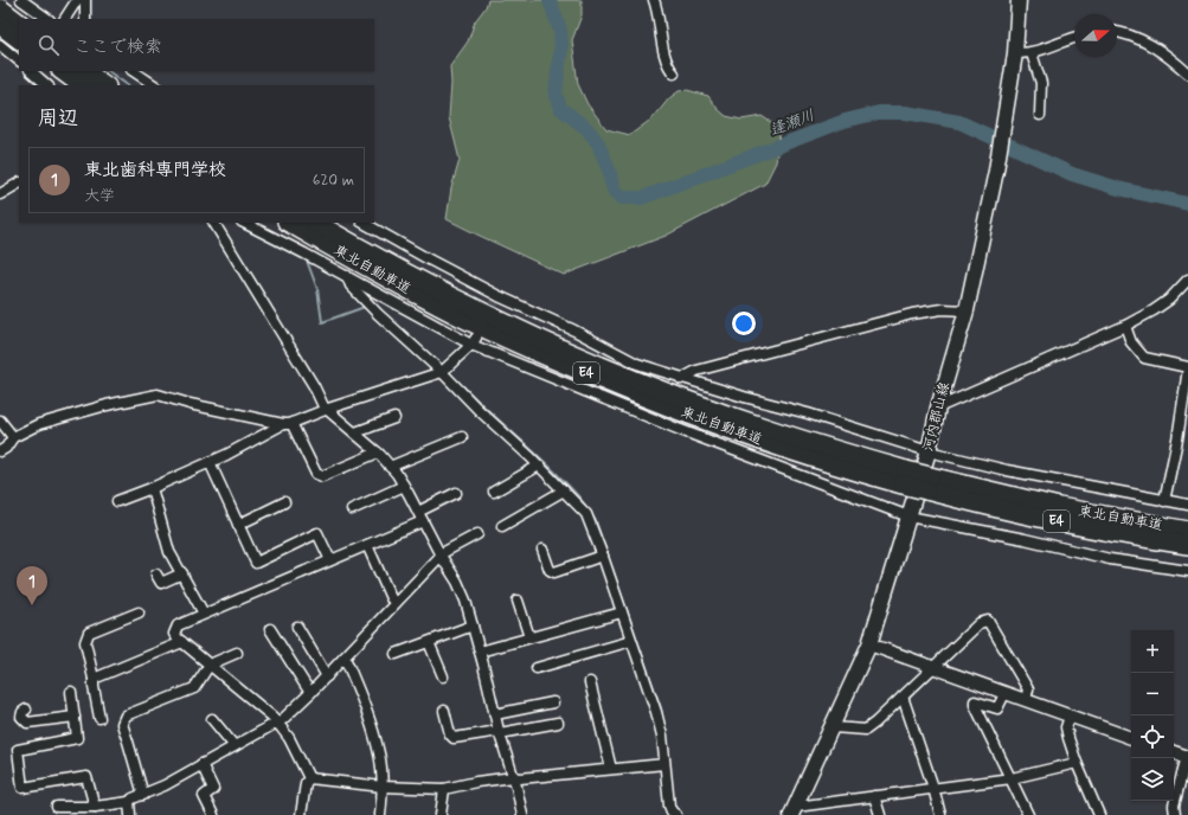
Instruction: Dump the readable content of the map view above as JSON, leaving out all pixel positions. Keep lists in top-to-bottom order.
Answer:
{
  "streets": {
    "highway": ["東北自動車道", "E4"],
    "main road": ["河内郡山線"]
  },
  "water": ["逢瀬川"],
  "north": "right",
  "page": {
    "search": "ここで検索",
    "heading": "周辺",
    "list": [
      {
        "mark": "1",
        "name": "東北歯科専門学校",
        "note": "大学",
        "value": "620 m"
      }
    ],
    "pins": "1",
    "map_buttons": ["+", "−"]
  }
}
